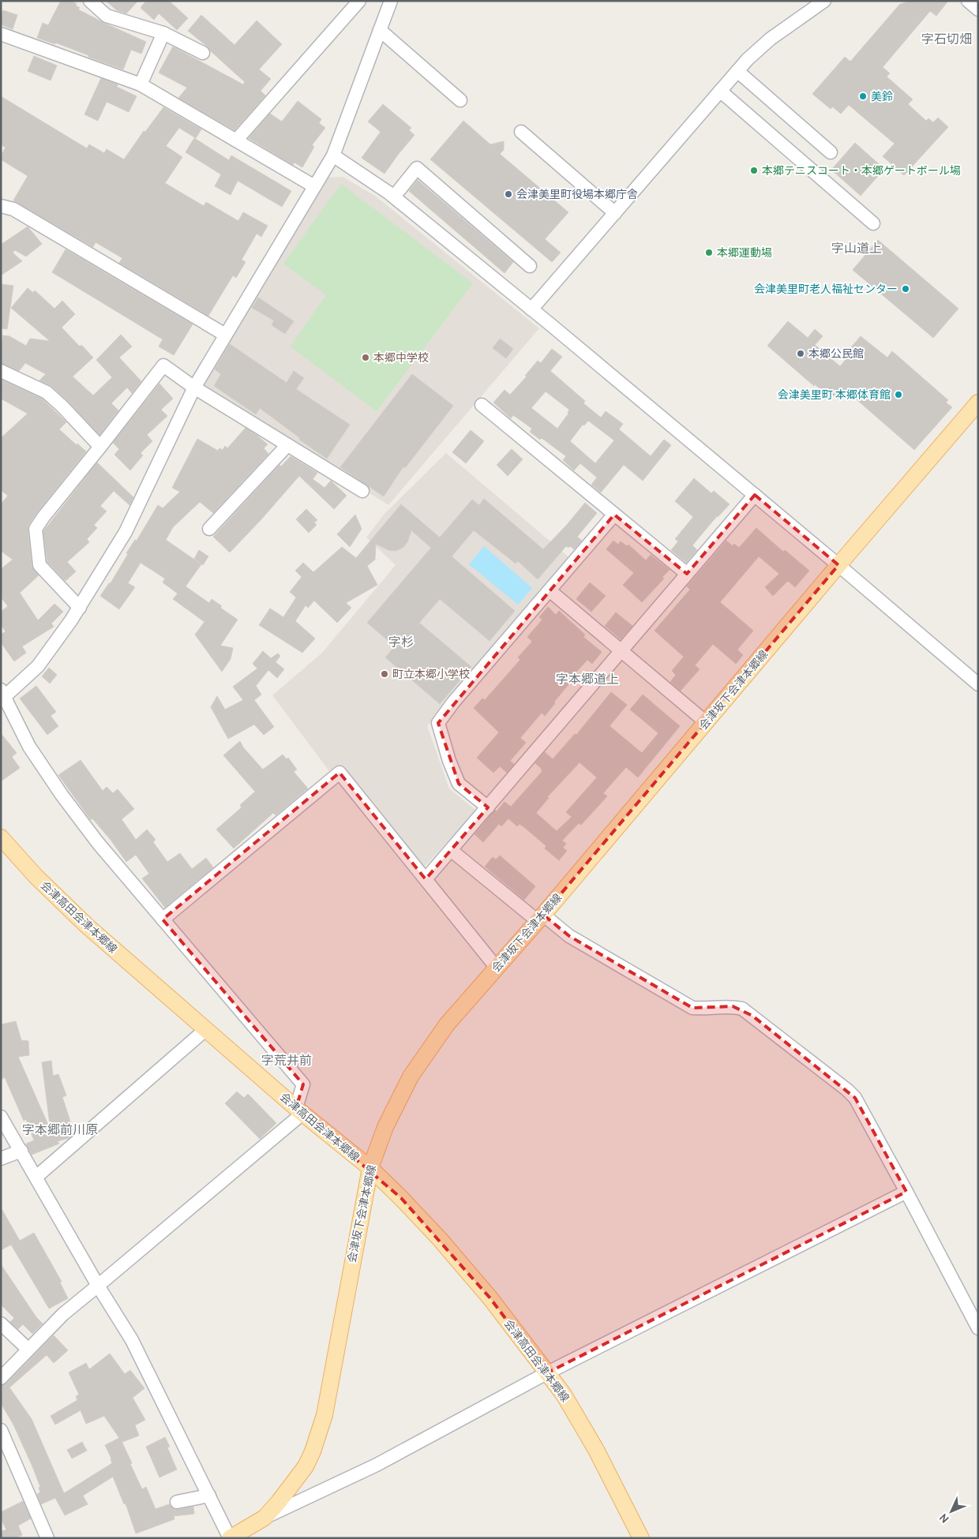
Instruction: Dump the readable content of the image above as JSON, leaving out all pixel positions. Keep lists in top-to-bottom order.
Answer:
{
  "streets": {
    "main road": ["会津坂下会津本郷線", "会津高田会津本郷線"]
  },
  "crossings": [
    ["会津坂下会津本郷線", "会津高田会津本郷線"]
  ],
  "districts": [
    "字石切畑",
    "字山道上",
    "字杉",
    "字本郷道上",
    "字荒井前",
    "字本郷前川原"
  ],
  "places": [
    "美鈴",
    "本郷テニスコート・本郷ゲートボール場",
    "会津美里町役場本郷庁舎",
    "本郷運動場",
    "会津美里町老人福祉センター",
    "本郷公民館",
    "本郷中学校",
    "会津美里町 本郷体育館",
    "町立本郷小学校"
  ],
  "north": "bottom left"
}
